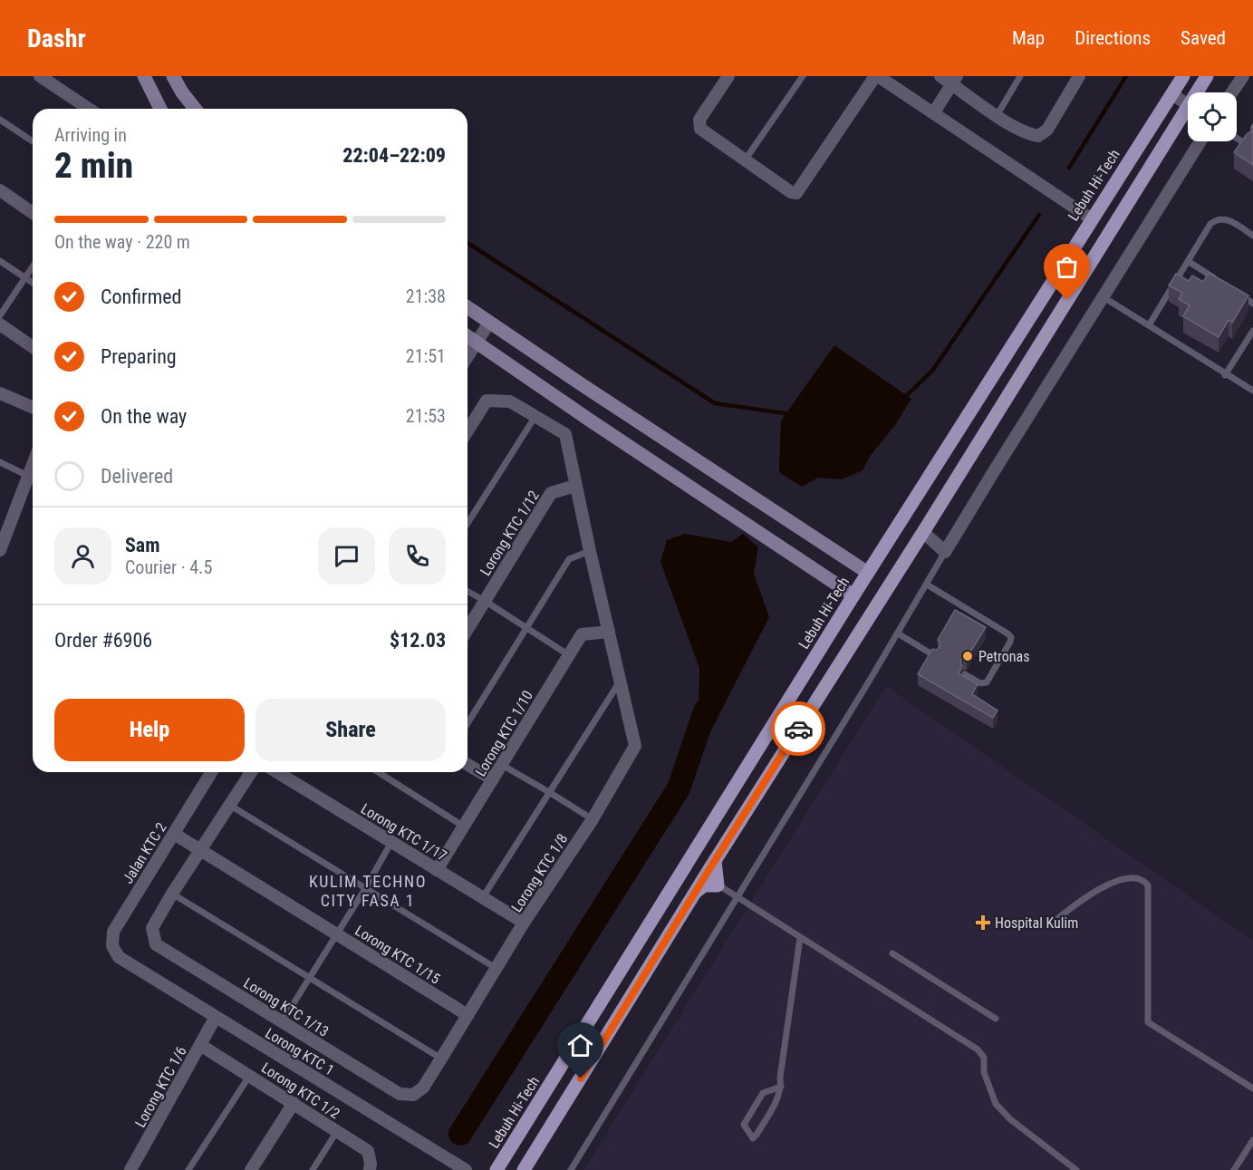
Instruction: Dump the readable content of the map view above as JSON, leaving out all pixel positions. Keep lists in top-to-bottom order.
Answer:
{
  "streets": {
    "main road": ["Lebuh Hi-Tech"],
    "street": [
      "Lorong KTC 1/12",
      "Lorong KTC 1/10",
      "Lorong KTC 1/17",
      "Jalan KTC 2",
      "Lorong KTC 1/8",
      "Lorong KTC 1/15",
      "Lorong KTC 1/13",
      "Lorong KTC 1",
      "Lorong KTC 1/6",
      "Lorong KTC 1/2"
    ]
  },
  "crossings": [
    ["Lorong KTC 1/10", "Lorong KTC 1/17"],
    ["Lorong KTC 1/17", "Lorong KTC 1/8"],
    ["Jalan KTC 2", "Lorong KTC 1/15"],
    ["Jalan KTC 2", "Lorong KTC 1"],
    ["Lorong KTC 1/8", "Lorong KTC 1/15"],
    ["Lorong KTC 1/8", "Lorong KTC 1/13"],
    ["Lorong KTC 1/15", "Lorong KTC 1/13"],
    ["Lorong KTC 1", "Lorong KTC 1/6"],
    ["Lorong KTC 1/6", "Lorong KTC 1/2"]
  ],
  "districts": ["KULIM TECHNO CITY FASA 1"],
  "places": {
    "other": ["Petronas"],
    "health": ["Hospital Kulim"]
  },
  "page": {
    "header": "Dashr",
    "nav": ["Map", "Directions", "Saved"],
    "heading": ["2 min", "Arriving in", "22:04–22:09"],
    "panel": [
      "Sam",
      "Courier · 4.5",
      "Order #6906",
      "$12.03"
    ],
    "bar": "On the way · 220 m",
    "list": [
      ["Confirmed", "21:38"],
      ["Preparing", "21:51"],
      ["On the way", "21:53"],
      "Delivered"
    ],
    "buttons": ["Help", "Share"]
  }
}
